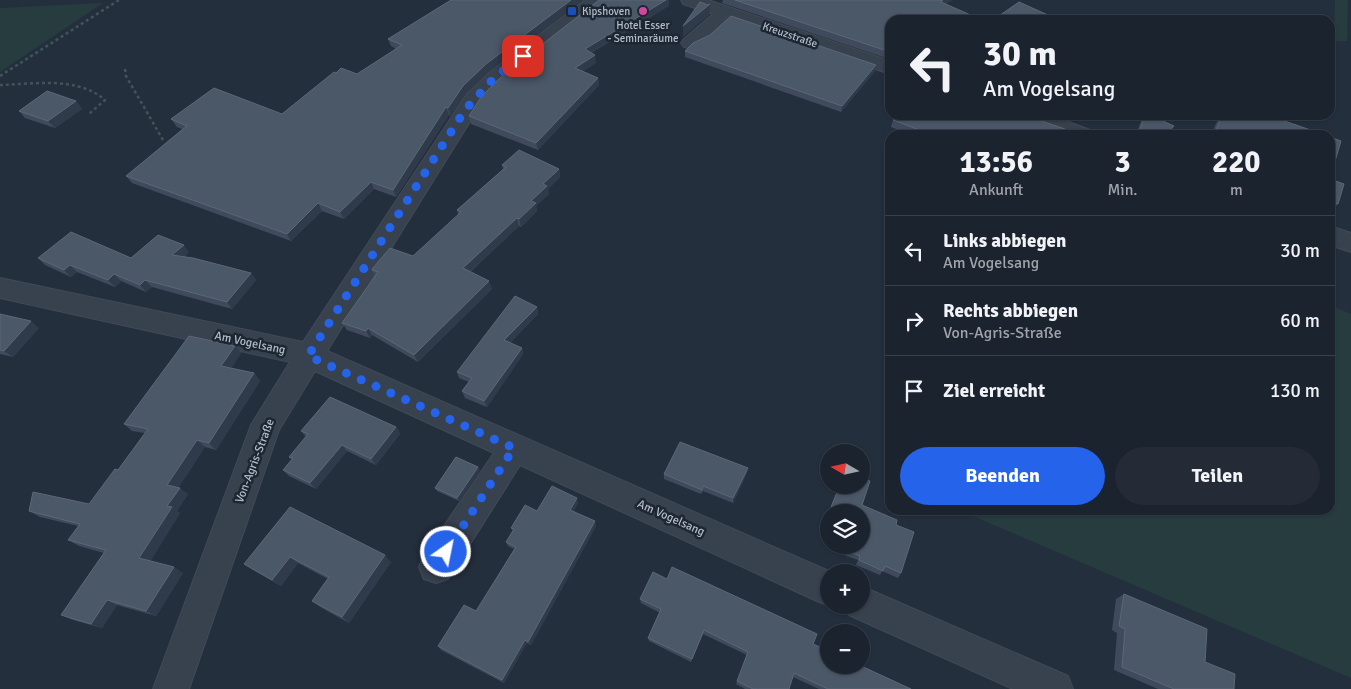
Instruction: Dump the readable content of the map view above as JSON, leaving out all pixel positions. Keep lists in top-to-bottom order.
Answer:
{
  "streets": {
    "street": ["Kreuzstraße", "Am Vogelsang", "Von-Agris-Straße"]
  },
  "crossings": [
    ["Am Vogelsang", "Von-Agris-Straße"]
  ],
  "places": {
    "transit": ["Kipshoven"],
    "other": ["Hotel Esser - Seminaräume"]
  },
  "north": "left",
  "page": {
    "turn": ["30 m", "Am Vogelsang"],
    "eta": [
      "13:56",
      "Ankunft",
      "3",
      "Min.",
      "220",
      "m"
    ],
    "list": [
      {
        "name": "Links abbiegen",
        "note": "Am Vogelsang",
        "value": "30 m"
      },
      {
        "name": "Rechts abbiegen",
        "note": "Von-Agris-Straße",
        "value": "60 m"
      },
      {
        "name": "Ziel erreicht",
        "value": "130 m"
      }
    ],
    "buttons": ["Beenden", "Teilen"],
    "map_buttons": ["+", "−"]
  }
}
